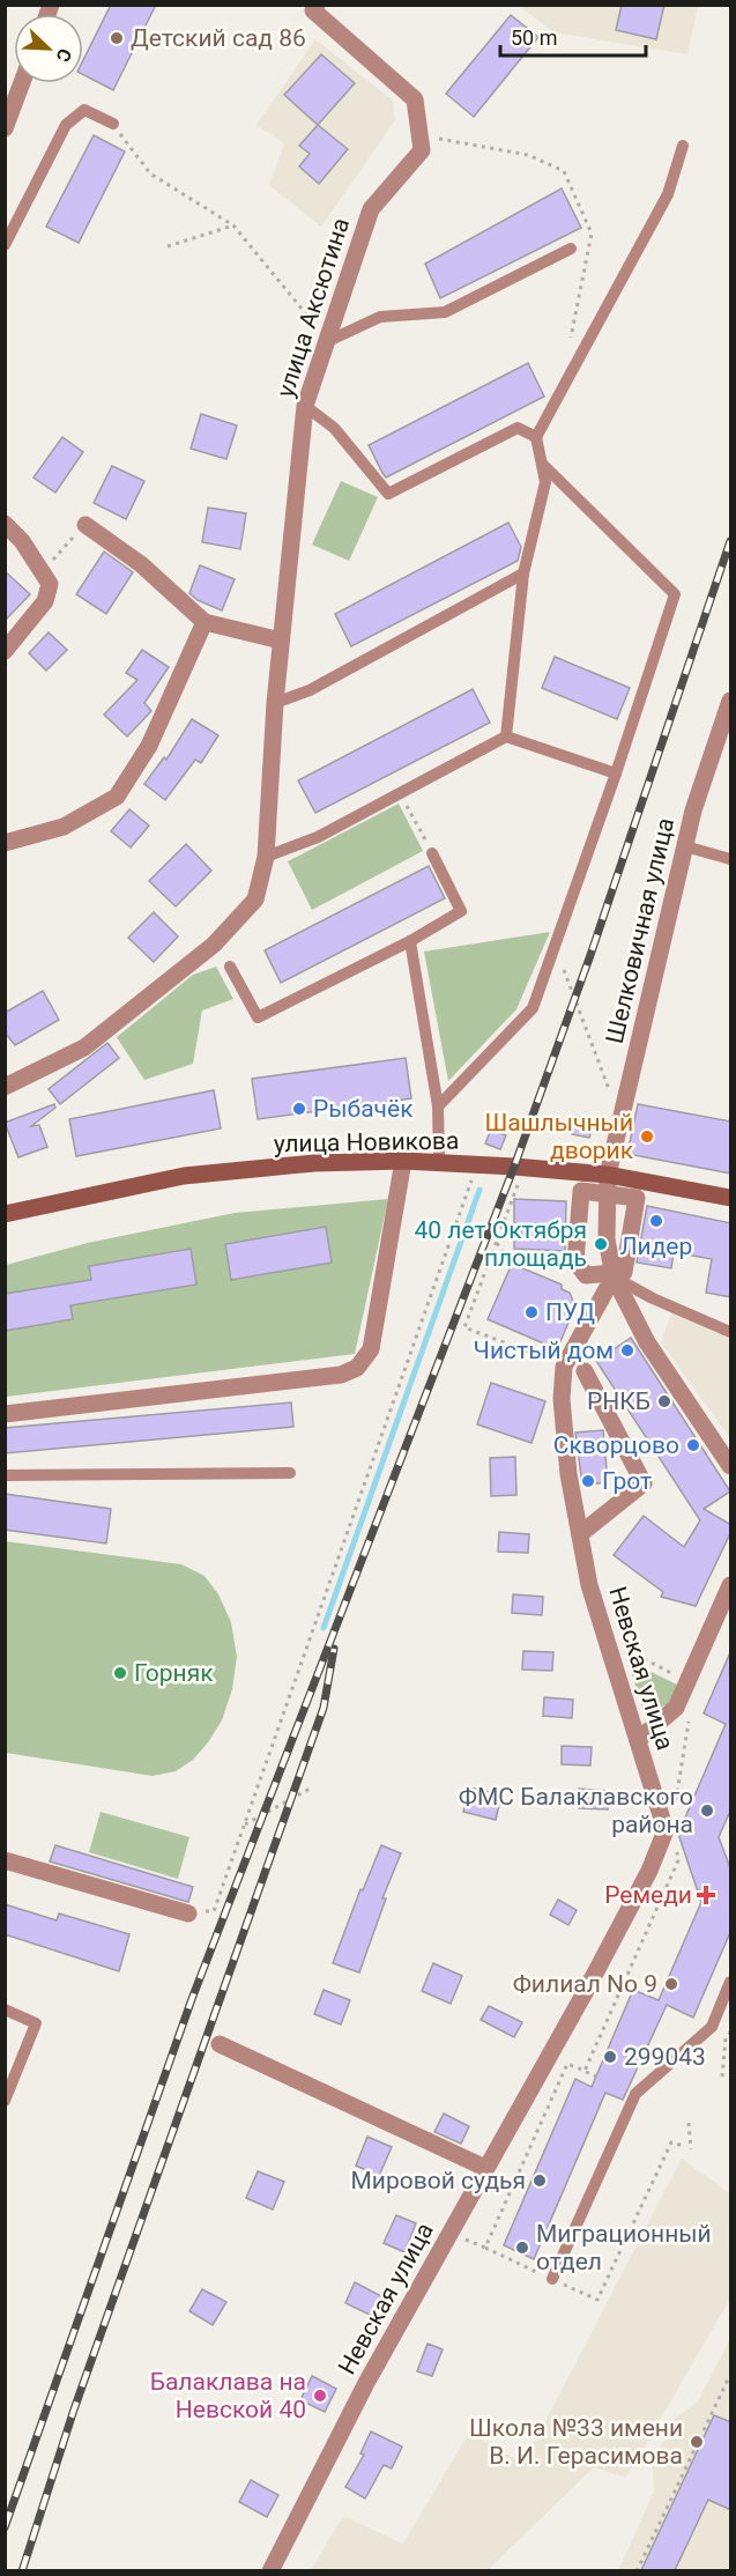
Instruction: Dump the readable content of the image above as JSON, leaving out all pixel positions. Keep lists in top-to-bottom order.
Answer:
{
  "streets": {
    "main road": ["улица Новикова"],
    "street": ["улица Аксютина", "Шелковичная улица", "Невская улица"]
  },
  "crossings": [
    ["Шелковичная улица", "улица Новикова"]
  ],
  "places": {
    "other": [
      "Детский сад 86",
      "Рыбачёк",
      "Шашлычный дворик",
      "Лидер",
      "40 лет Октября площадь",
      "ПУД",
      "Чистый дом",
      "РНКБ",
      "Скворцово",
      "Грот",
      "Горняк",
      "ФМС Балаклавского района",
      "Филиал No 9",
      "299043",
      "Мировой судья",
      "Миграционный отдел",
      "Балаклава на Невской 40",
      "Школа №33 имени В. И. Герасимова"
    ],
    "health": ["Ремеди"]
  },
  "scale_bar": "50 m",
  "north": "bottom right"
}
